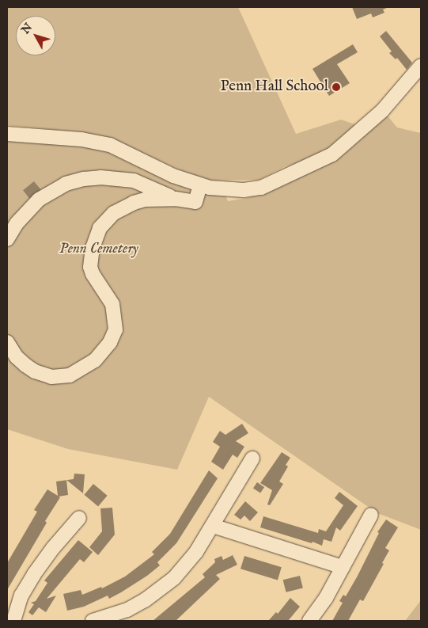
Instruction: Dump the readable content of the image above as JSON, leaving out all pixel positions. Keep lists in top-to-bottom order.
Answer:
{
  "parks": ["Penn Cemetery"],
  "places": ["Penn Hall School"],
  "north": "top left"
}
